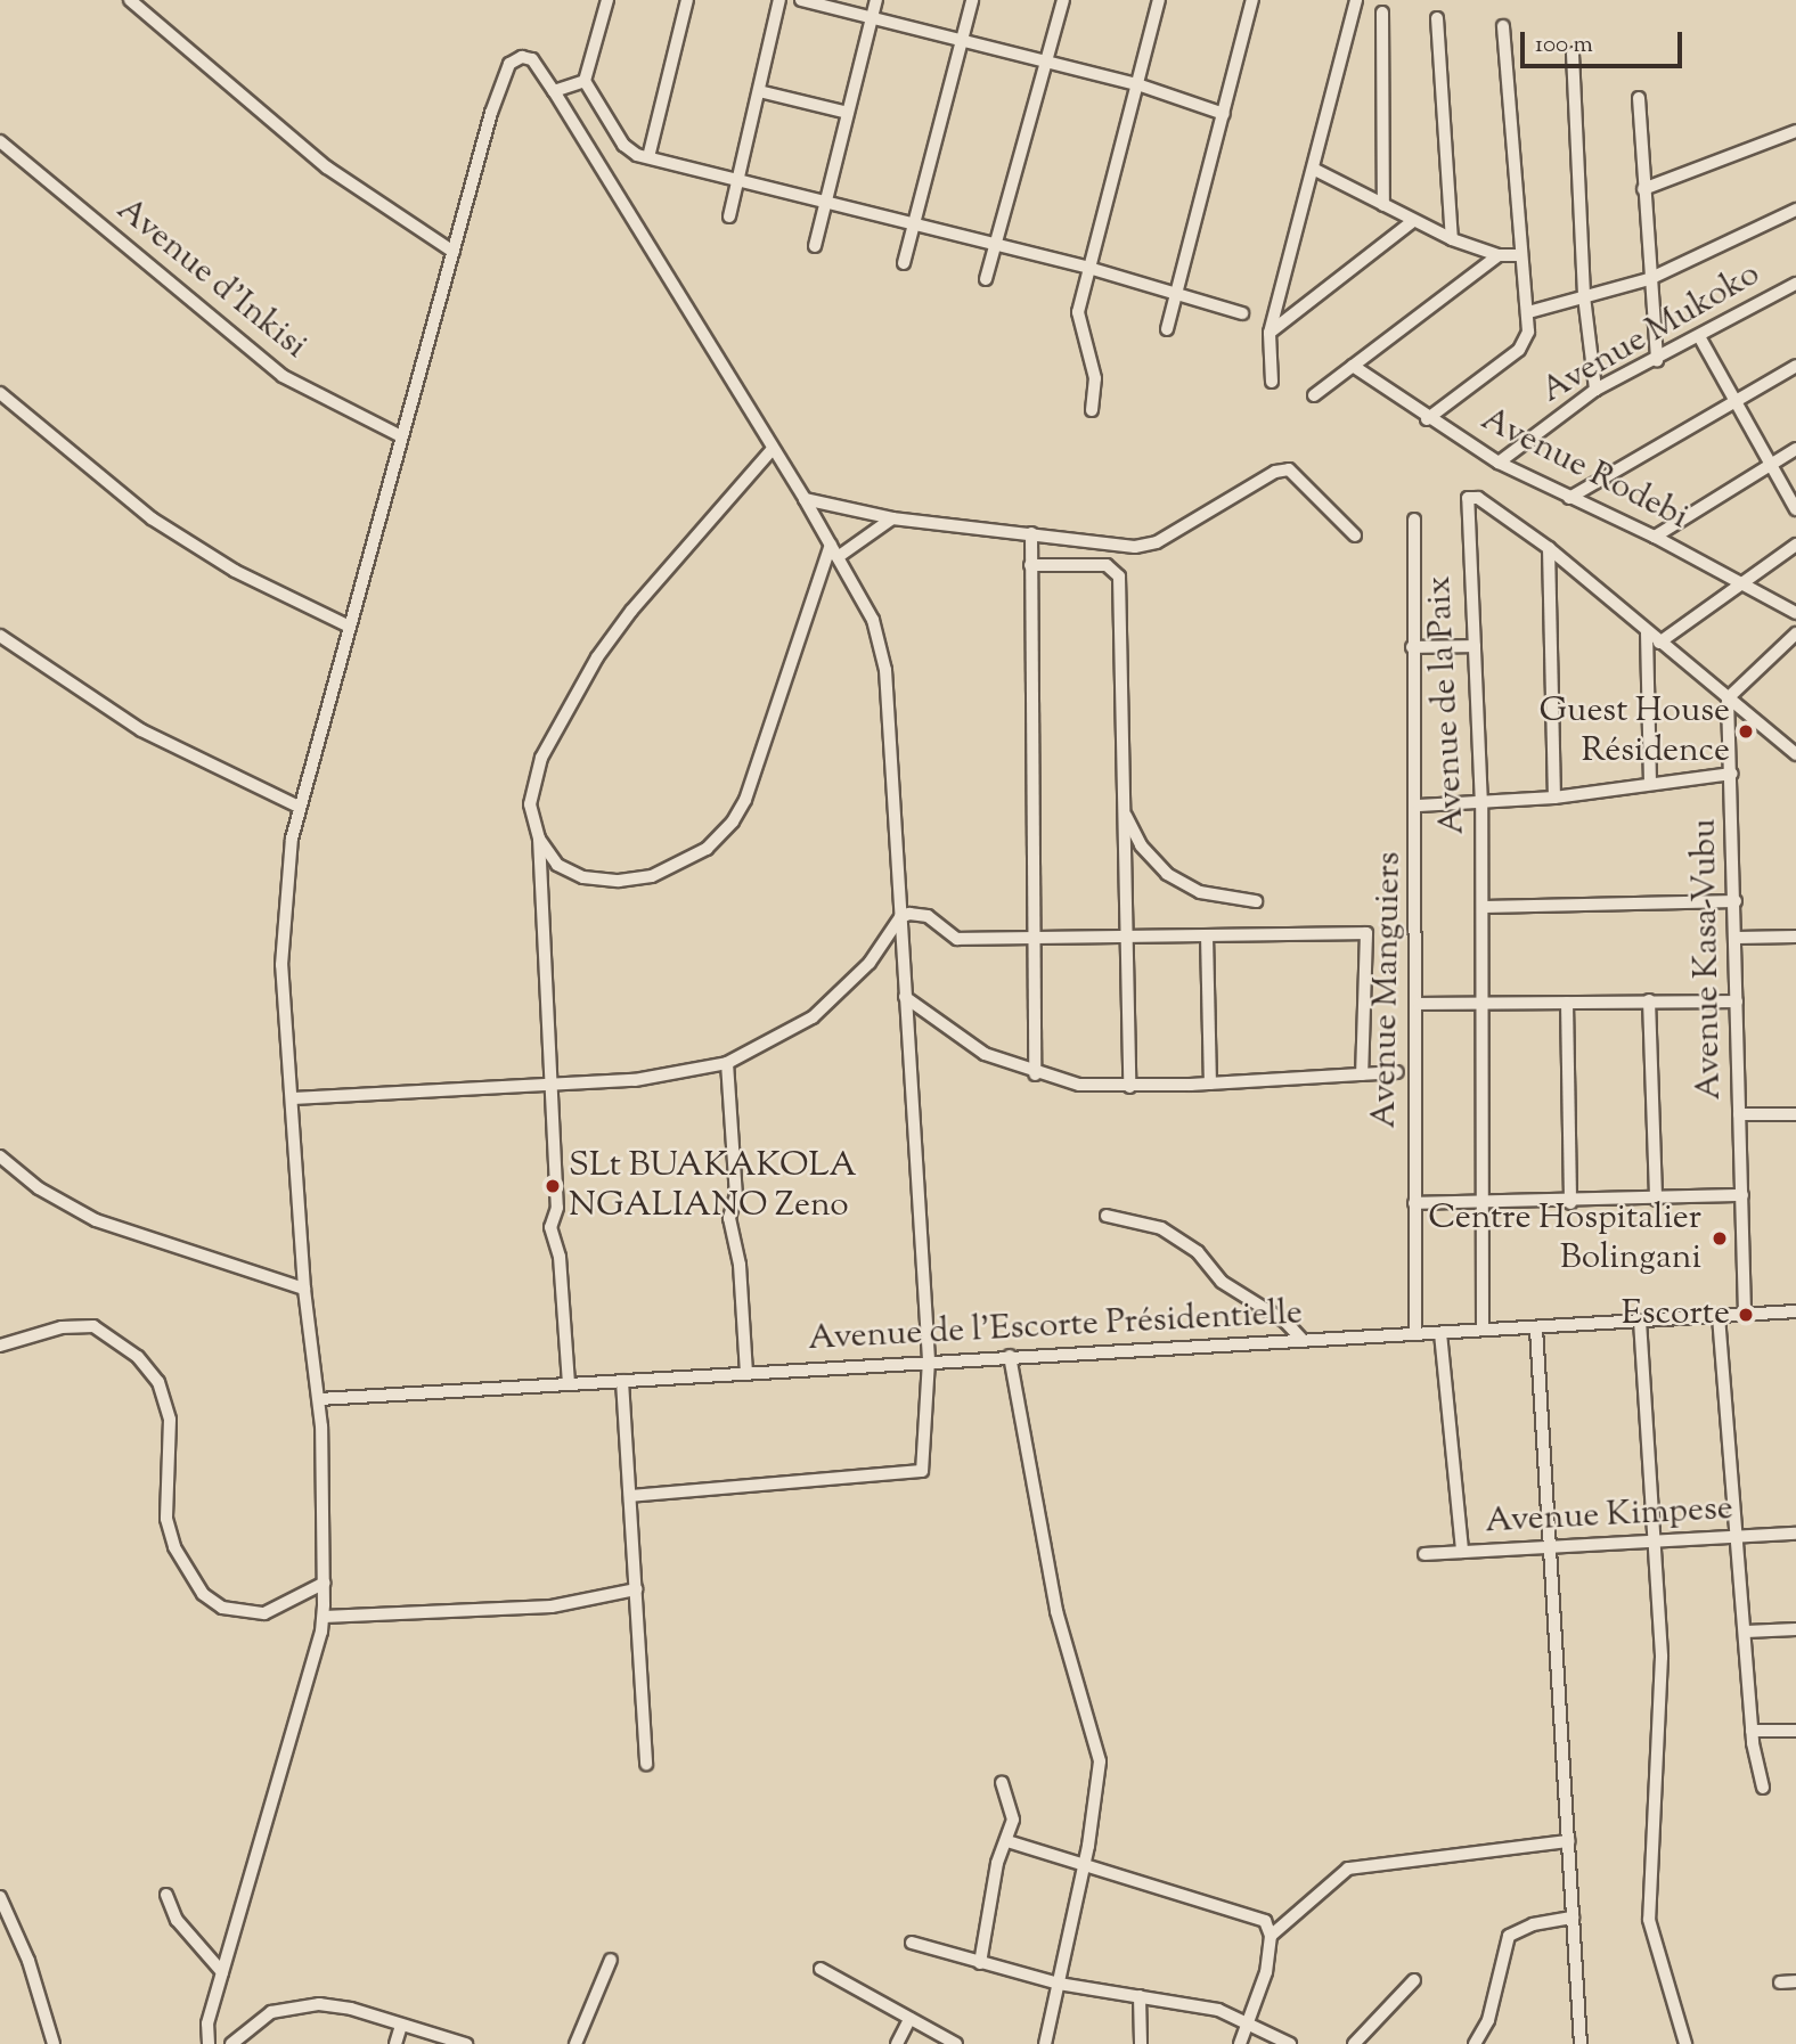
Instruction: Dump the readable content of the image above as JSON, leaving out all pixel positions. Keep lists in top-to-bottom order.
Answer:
{
  "streets": {
    "street": [
      "Avenue d'Inkisi",
      "Avenue Mukoko",
      "Avenue Rodebi",
      "Avenue de la Paix",
      "Avenue Kasa-Vubu",
      "Avenue Manguiers",
      "Avenue de l'Escorte Présidentielle",
      "Avenue Kimpese"
    ]
  },
  "crossings": [
    ["Avenue Mukoko", "Avenue Rodebi"],
    ["Avenue de la Paix", "Avenue Kasa-Vubu"],
    ["Avenue de la Paix", "Avenue de l'Escorte Présidentielle"],
    ["Avenue Kasa-Vubu", "Avenue de l'Escorte Présidentielle"],
    ["Avenue Manguiers", "Avenue de l'Escorte Présidentielle"]
  ],
  "places": [
    "Guest House Résidence",
    "SLt BUAKAKOLA NGALIANO Zeno",
    "Centre Hospitalier Bolingani",
    "Escorte"
  ],
  "scale_bar": "100 m"
}
